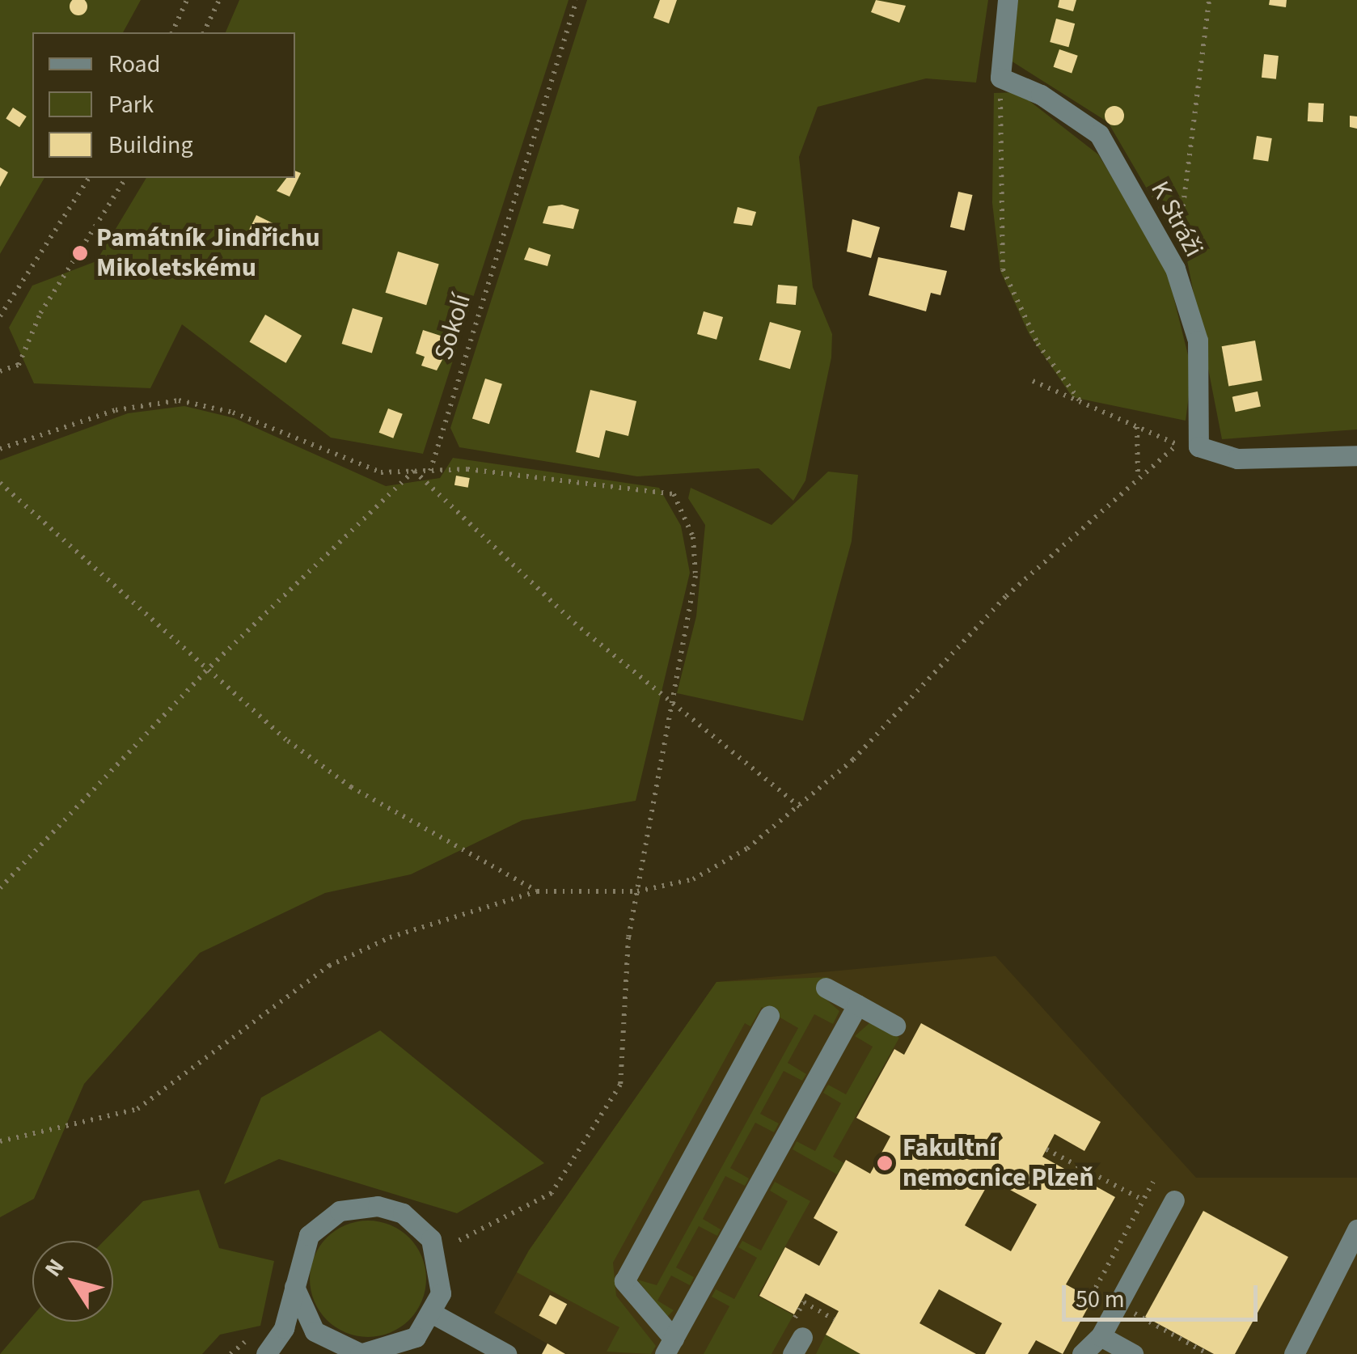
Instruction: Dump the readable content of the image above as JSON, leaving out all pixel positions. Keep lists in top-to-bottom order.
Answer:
{
  "streets": {
    "street": ["K Stráži"],
    "path": ["Sokolí"]
  },
  "places": ["Památník Jindřichu Mikoletskému", "Fakultní nemocnice Plzeň"],
  "legend": ["Road", "Park", "Building"],
  "scale_bar": "50 m",
  "north": "top left"
}
